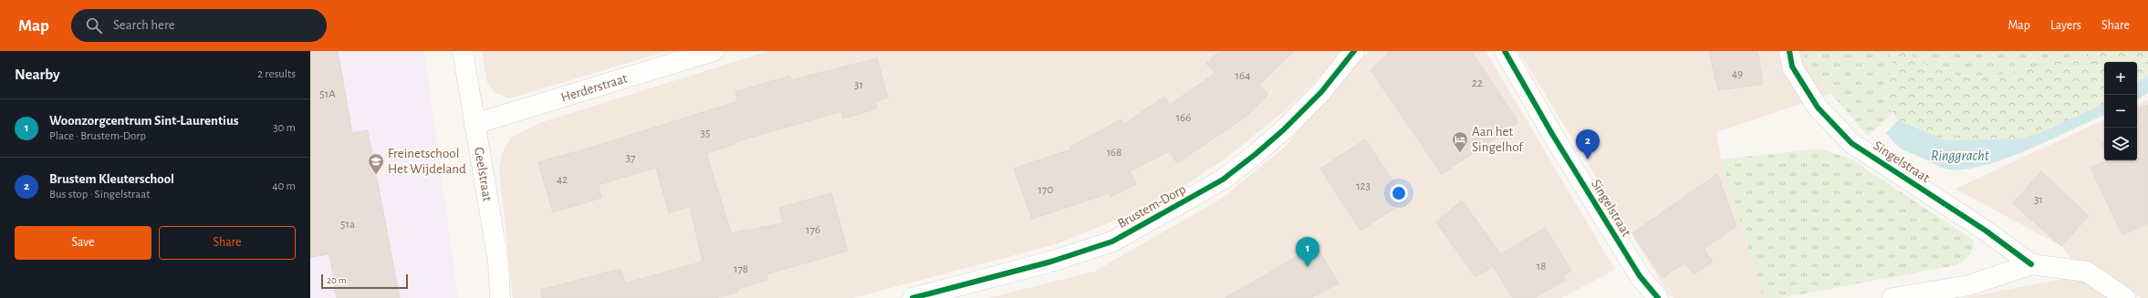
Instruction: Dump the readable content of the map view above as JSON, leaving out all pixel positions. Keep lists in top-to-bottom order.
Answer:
{
  "streets": {
    "street": [
      "Herderstraat",
      "Singelstraat",
      "Geelstraat",
      "Brustem-Dorp"
    ]
  },
  "crossings": [
    ["Herderstraat", "Geelstraat"]
  ],
  "water": ["Ringgracht"],
  "places": {
    "hotel": ["Aan het Singelhof"],
    "school or university": ["Freinetschool Het Wijdeland"]
  },
  "house_numbers": [
    "49",
    "164",
    "22",
    "31",
    "51A",
    "166",
    "35",
    "168",
    "37",
    "42",
    "123",
    "170",
    "31",
    "51a",
    "176",
    "18",
    "178"
  ],
  "scale_bar": "20 m",
  "page": {
    "header": "Map",
    "search": "Search here",
    "nav": ["Map", "Layers", "Share"],
    "heading": ["Nearby", "2 results"],
    "map_buttons": ["+", "−"],
    "list": [
      {
        "mark": "1",
        "name": "Woonzorgcentrum Sint-Laurentius",
        "note": "Place · Brustem-Dorp",
        "value": "30 m"
      },
      {
        "mark": "2",
        "name": "Brustem Kleuterschool",
        "note": "Bus stop · Singelstraat",
        "value": "40 m"
      }
    ],
    "pins": ["2", "1"],
    "buttons": ["Save", "Share"],
    "scale": "20 m"
  }
}
